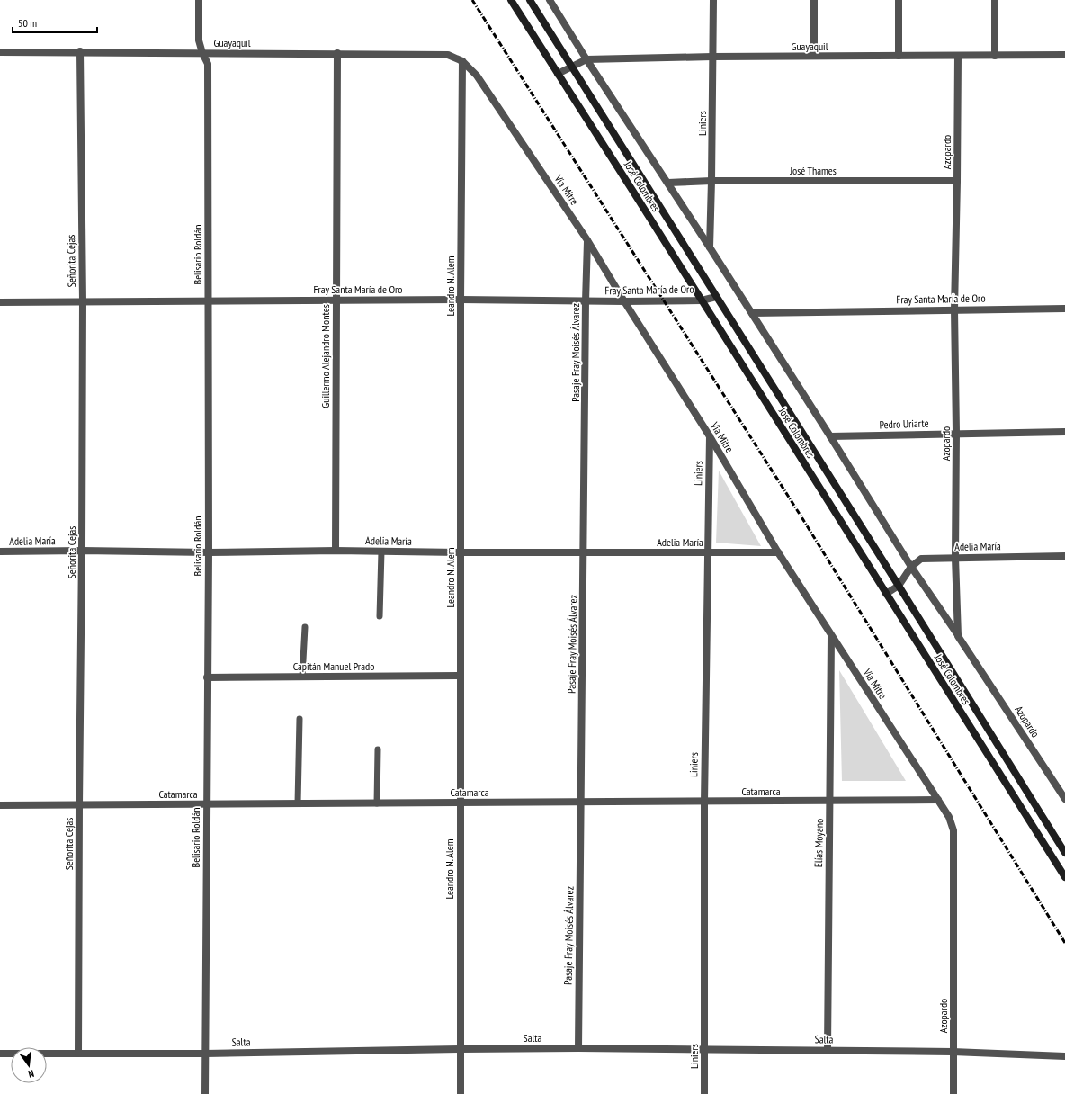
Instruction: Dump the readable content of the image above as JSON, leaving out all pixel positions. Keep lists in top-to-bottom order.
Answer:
{
  "streets": {
    "main road": ["José Colombres"],
    "street": [
      "Guayaquil",
      "Liniers",
      "Azopardo",
      "José Thames",
      "Vía Mitre",
      "Belisario Roldán",
      "Señorita Cejas",
      "Leandro N. Alem",
      "Fray Santa María de Oro",
      "Pasaje Fray Moisés Álvarez",
      "Guillermo Alejandro Montes",
      "Pedro Uriarte",
      "Adelia María",
      "Capitán Manuel Prado",
      "Catamarca",
      "Elías Moyano",
      "Salta"
    ]
  },
  "crossings": [
    ["Guayaquil", "Liniers"],
    ["Guayaquil", "Azopardo"],
    ["Guayaquil", "José Colombres"],
    ["Guayaquil", "Vía Mitre"],
    ["Guayaquil", "Belisario Roldán"],
    ["Guayaquil", "Señorita Cejas"],
    ["Guayaquil", "Leandro N. Alem"],
    ["Guayaquil", "Guillermo Alejandro Montes"],
    ["Liniers", "José Thames"],
    ["Liniers", "Vía Mitre"],
    ["Liniers", "Adelia María"],
    ["Liniers", "Catamarca"],
    ["Liniers", "Salta"],
    ["Azopardo", "José Thames"],
    ["Azopardo", "Vía Mitre"],
    ["Azopardo", "Fray Santa María de Oro"],
    ["Azopardo", "Pedro Uriarte"],
    ["Azopardo", "Adelia María"],
    ["Azopardo", "Salta"],
    ["José Colombres", "Fray Santa María de Oro"],
    ["José Colombres", "Adelia María"],
    ["Vía Mitre", "Leandro N. Alem"],
    ["Vía Mitre", "Fray Santa María de Oro"],
    ["Vía Mitre", "Pasaje Fray Moisés Álvarez"],
    ["Vía Mitre", "Adelia María"],
    ["Vía Mitre", "Catamarca"],
    ["Vía Mitre", "Elías Moyano"],
    ["Belisario Roldán", "Fray Santa María de Oro"],
    ["Belisario Roldán", "Adelia María"],
    ["Belisario Roldán", "Capitán Manuel Prado"],
    ["Belisario Roldán", "Catamarca"],
    ["Belisario Roldán", "Salta"],
    ["Señorita Cejas", "Fray Santa María de Oro"],
    ["Señorita Cejas", "Adelia María"],
    ["Señorita Cejas", "Catamarca"],
    ["Señorita Cejas", "Salta"],
    ["Leandro N. Alem", "Fray Santa María de Oro"],
    ["Leandro N. Alem", "Adelia María"],
    ["Leandro N. Alem", "Capitán Manuel Prado"],
    ["Leandro N. Alem", "Catamarca"],
    ["Leandro N. Alem", "Salta"],
    ["Fray Santa María de Oro", "Pasaje Fray Moisés Álvarez"],
    ["Fray Santa María de Oro", "Guillermo Alejandro Montes"],
    ["Pasaje Fray Moisés Álvarez", "Adelia María"],
    ["Pasaje Fray Moisés Álvarez", "Catamarca"],
    ["Pasaje Fray Moisés Álvarez", "Salta"],
    ["Guillermo Alejandro Montes", "Adelia María"],
    ["Catamarca", "Elías Moyano"],
    ["Elías Moyano", "Salta"]
  ],
  "scale_bar": "50 m",
  "north": "bottom"
}
